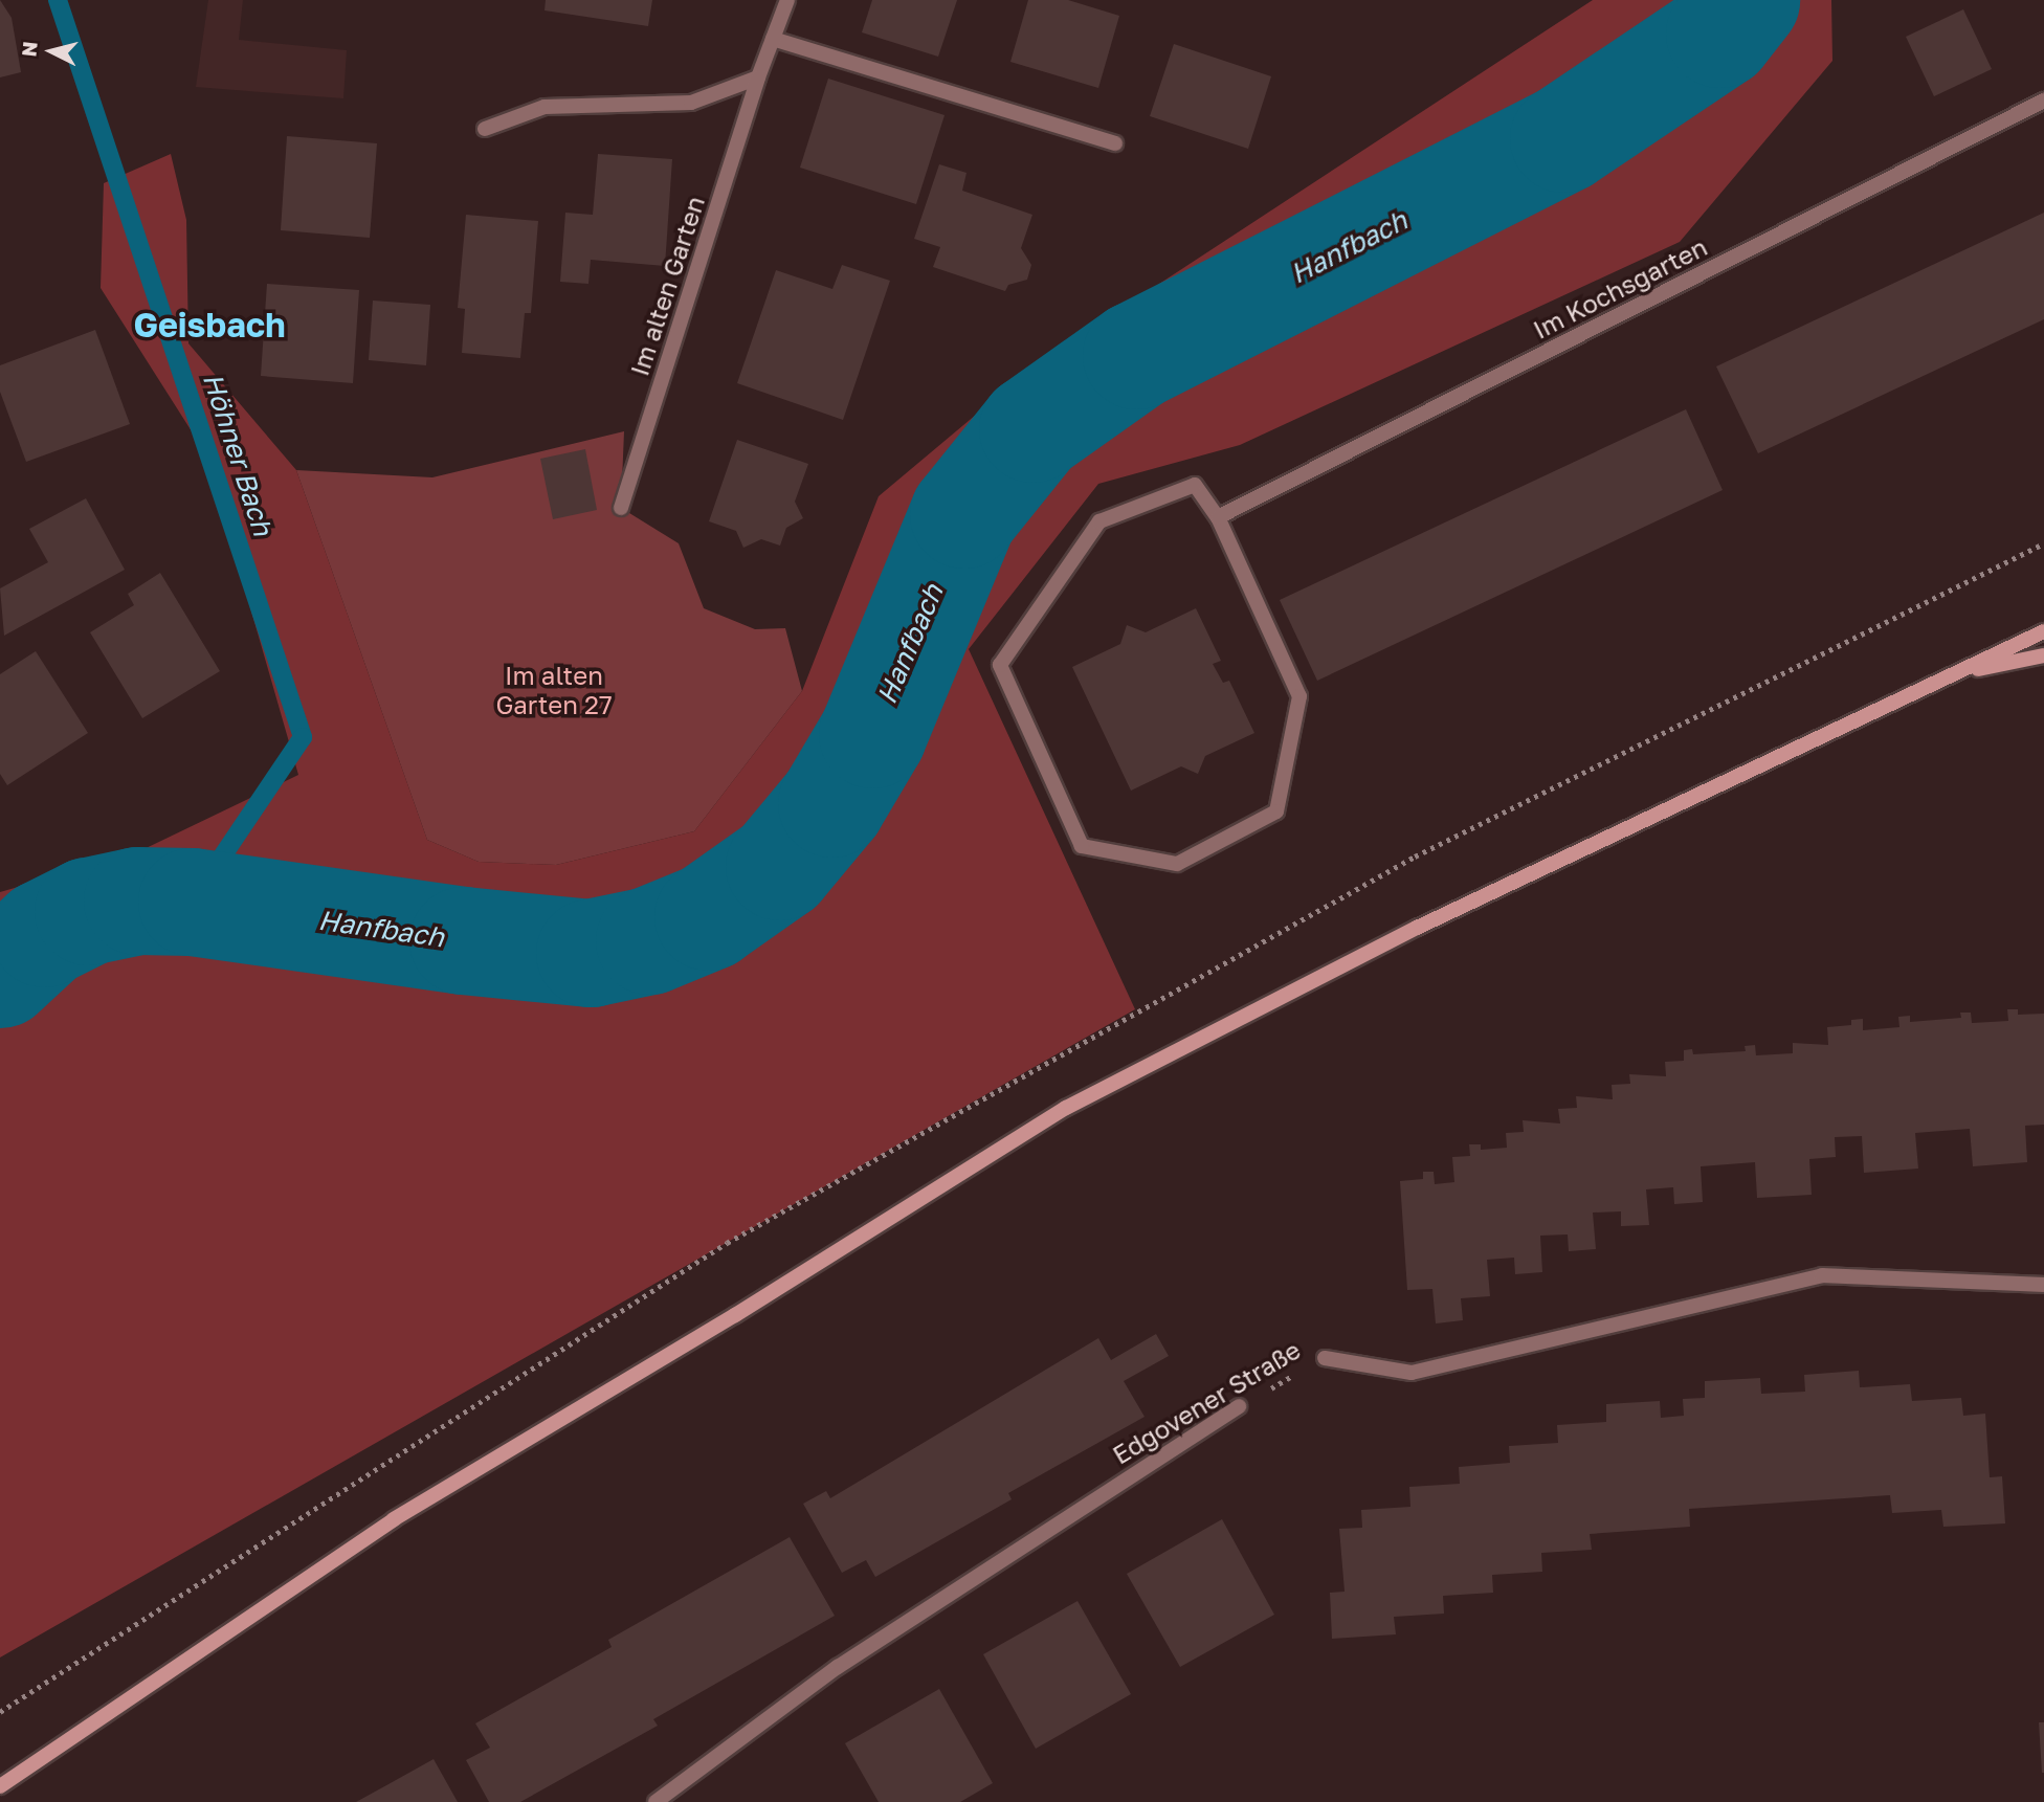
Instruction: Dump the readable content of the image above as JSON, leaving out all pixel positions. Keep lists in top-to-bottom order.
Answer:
{
  "streets": {
    "street": ["Im alten Garten", "Im Kochsgarten", "Edgovener Straße"]
  },
  "districts": ["Geisbach"],
  "water": ["Hanfbach", "Höhner Bach"],
  "parks": ["Im alten Garten 27"],
  "north": "left"
}
